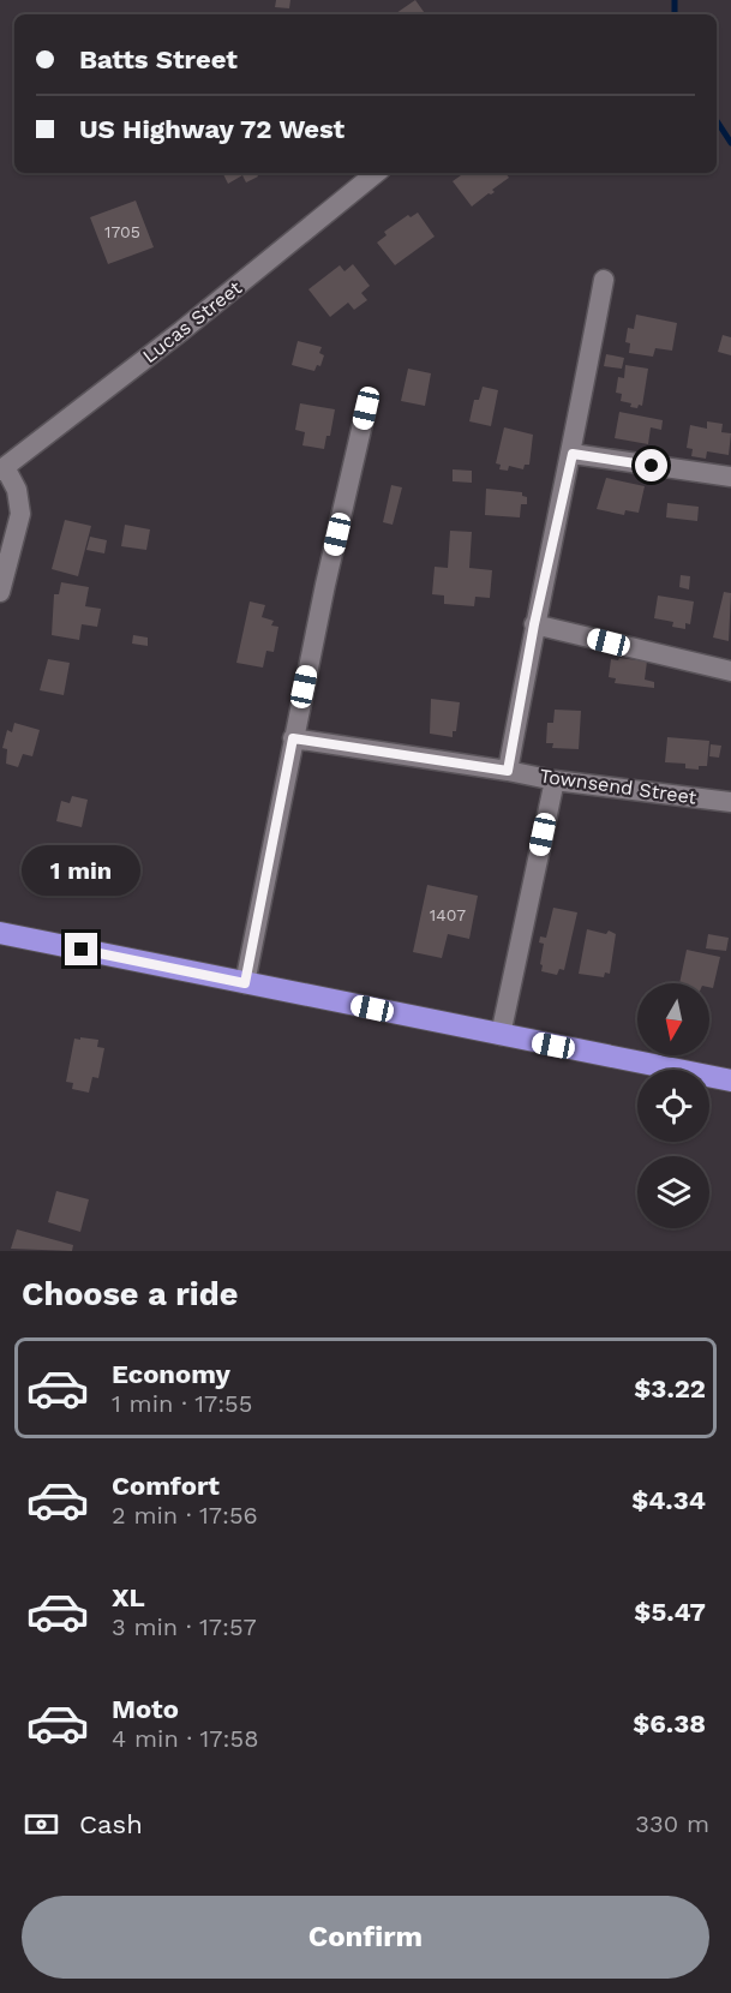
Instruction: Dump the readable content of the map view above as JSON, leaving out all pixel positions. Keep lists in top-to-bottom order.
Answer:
{
  "streets": {
    "street": ["Lucas Street", "Townsend Street"]
  },
  "house_numbers": ["1705", "1407"],
  "north": "bottom",
  "page": {
    "banner": ["Batts Street", "US Highway 72 West"],
    "bubble": "1 min",
    "heading": "Choose a ride",
    "list": [
      {
        "name": "Economy",
        "note": "1 min · 17:55",
        "value": "$3.22"
      },
      {
        "name": "Comfort",
        "note": "2 min · 17:56",
        "value": "$4.34"
      },
      {
        "name": "XL",
        "note": "3 min · 17:57",
        "value": "$5.47"
      },
      {
        "name": "Moto",
        "note": "4 min · 17:58",
        "value": "$6.38"
      }
    ],
    "pay": ["Cash", "330 m"],
    "buttons": "Confirm"
  }
}
